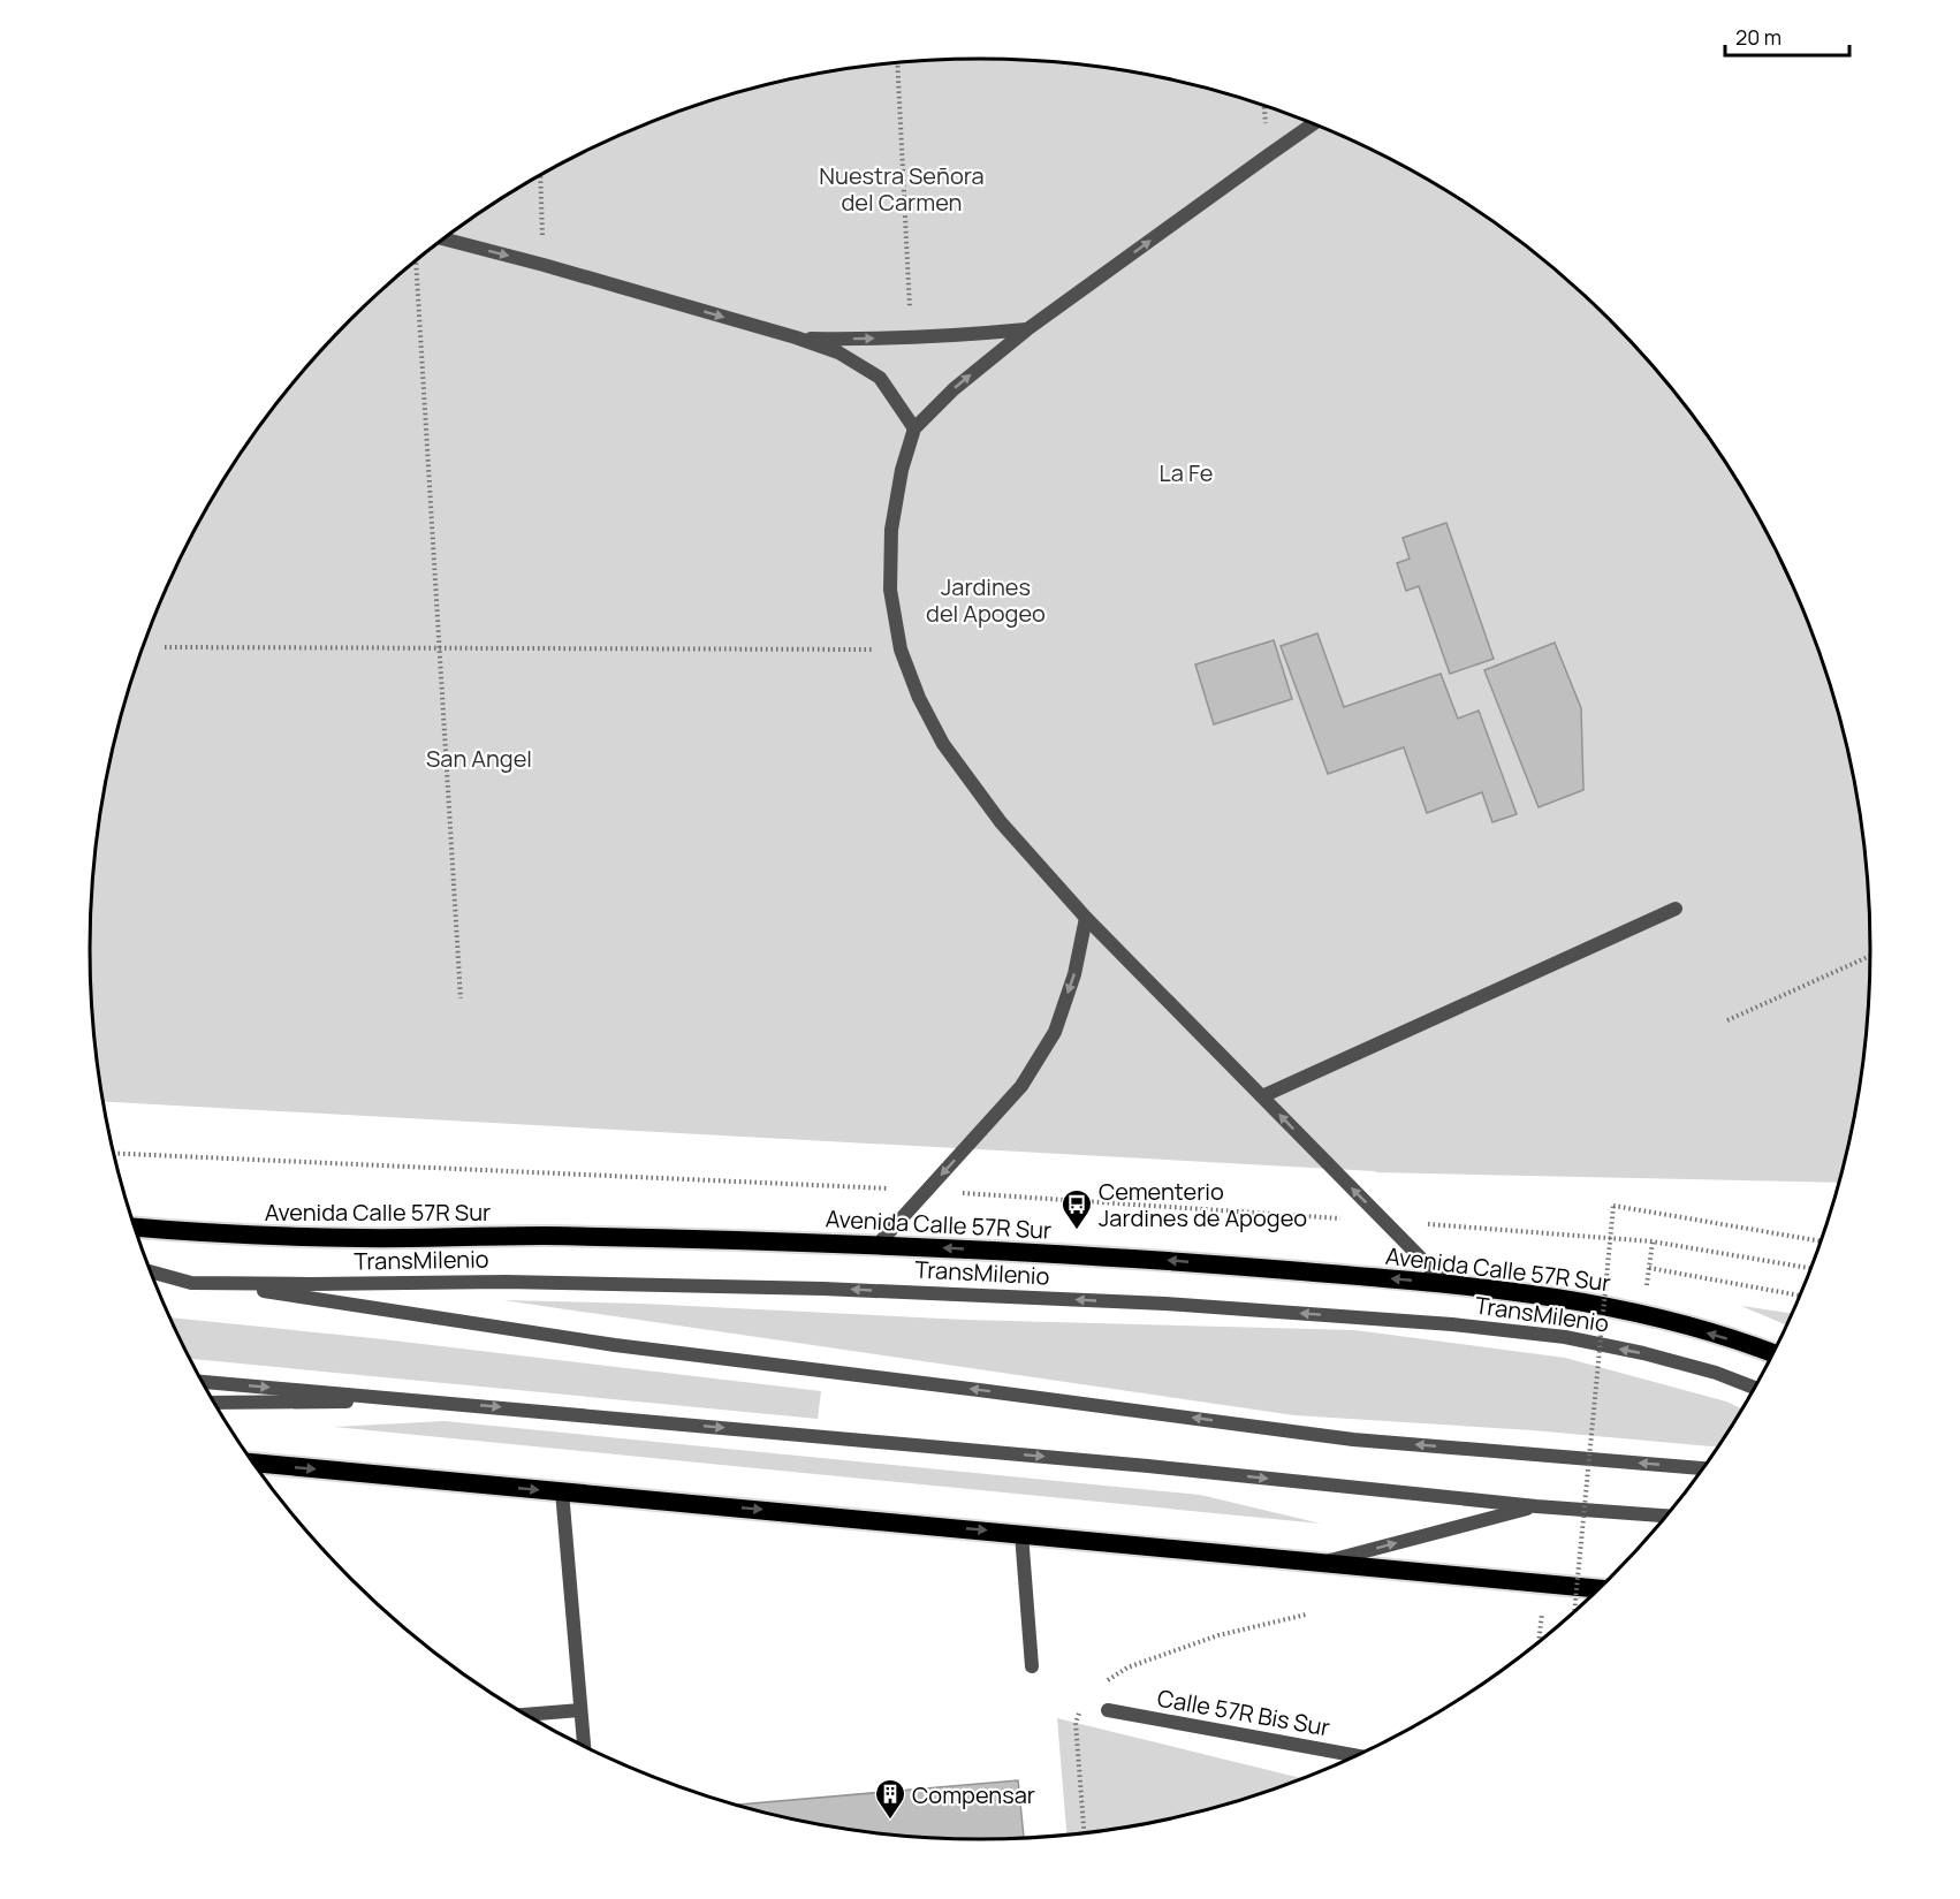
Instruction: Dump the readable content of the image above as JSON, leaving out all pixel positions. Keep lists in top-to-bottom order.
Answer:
{
  "streets": {
    "highway": ["Avenida Calle 57R Sur"],
    "lane": ["TransMilenio", "Calle 57R Bis Sur"]
  },
  "one_way": ["Avenida Calle 57R Sur"],
  "parks": [
    "Nuestra Señora del Carmen",
    "La Fe",
    "Jardines del Apogeo",
    "San Angel"
  ],
  "places": {
    "bus stop": ["Cementerio Jardines de Apogeo"],
    "building": ["Compensar"]
  },
  "scale_bar": "20 m"
}
